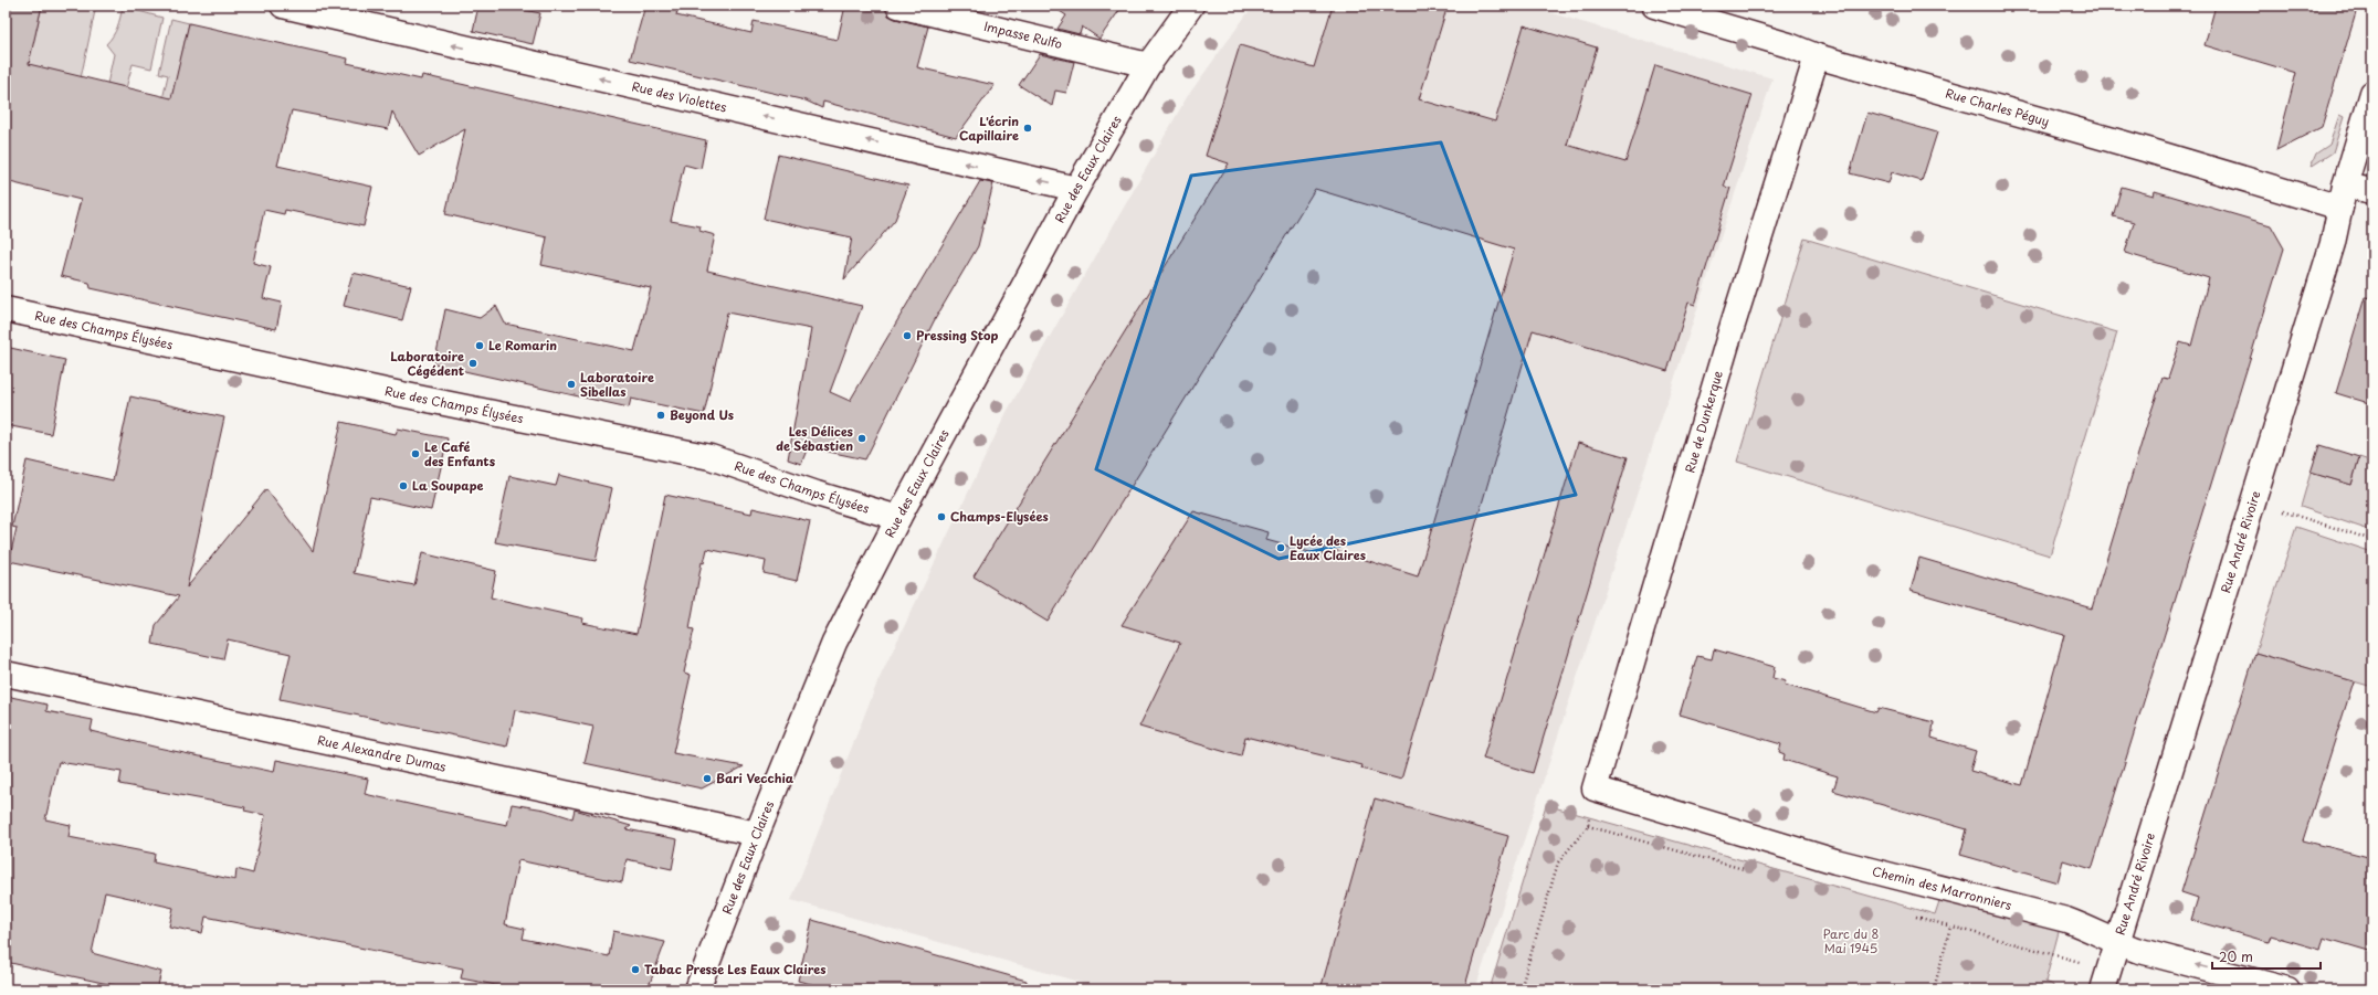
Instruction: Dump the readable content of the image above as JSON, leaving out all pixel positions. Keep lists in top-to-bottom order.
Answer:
{
  "streets": {
    "street": [
      "Impasse Rulfo",
      "Rue des Violettes",
      "Rue Charles Péguy",
      "Rue des Eaux Claires",
      "Rue des Champs Élysées",
      "Rue de Dunkerque",
      "Rue André Rivoire",
      "Rue Alexandre Dumas",
      "Chemin des Marronniers"
    ]
  },
  "crossings": [
    ["Impasse Rulfo", "Rue des Eaux Claires"],
    ["Rue des Violettes", "Rue des Eaux Claires"],
    ["Rue Charles Péguy", "Rue de Dunkerque"],
    ["Rue Charles Péguy", "Rue André Rivoire"],
    ["Rue des Eaux Claires", "Rue des Champs Élysées"],
    ["Rue des Eaux Claires", "Rue Alexandre Dumas"],
    ["Rue de Dunkerque", "Chemin des Marronniers"],
    ["Rue André Rivoire", "Chemin des Marronniers"]
  ],
  "one_way": ["Rue des Violettes"],
  "parks": ["Parc du 8 Mai 1945"],
  "places": [
    "L'écrin Capillaire",
    "Pressing Stop",
    "Le Romarin",
    "Laboratoire Cégédent",
    "Laboratoire Sibellas",
    "Beyond Us",
    "Les Délices de Sébastien",
    "Le Café des Enfants",
    "La Soupape",
    "Champs-Elysées",
    "Lycée des Eaux Claires",
    "Bari Vecchia",
    "Tabac Presse Les Eaux Claires"
  ],
  "scale_bar": "20 m"
}
